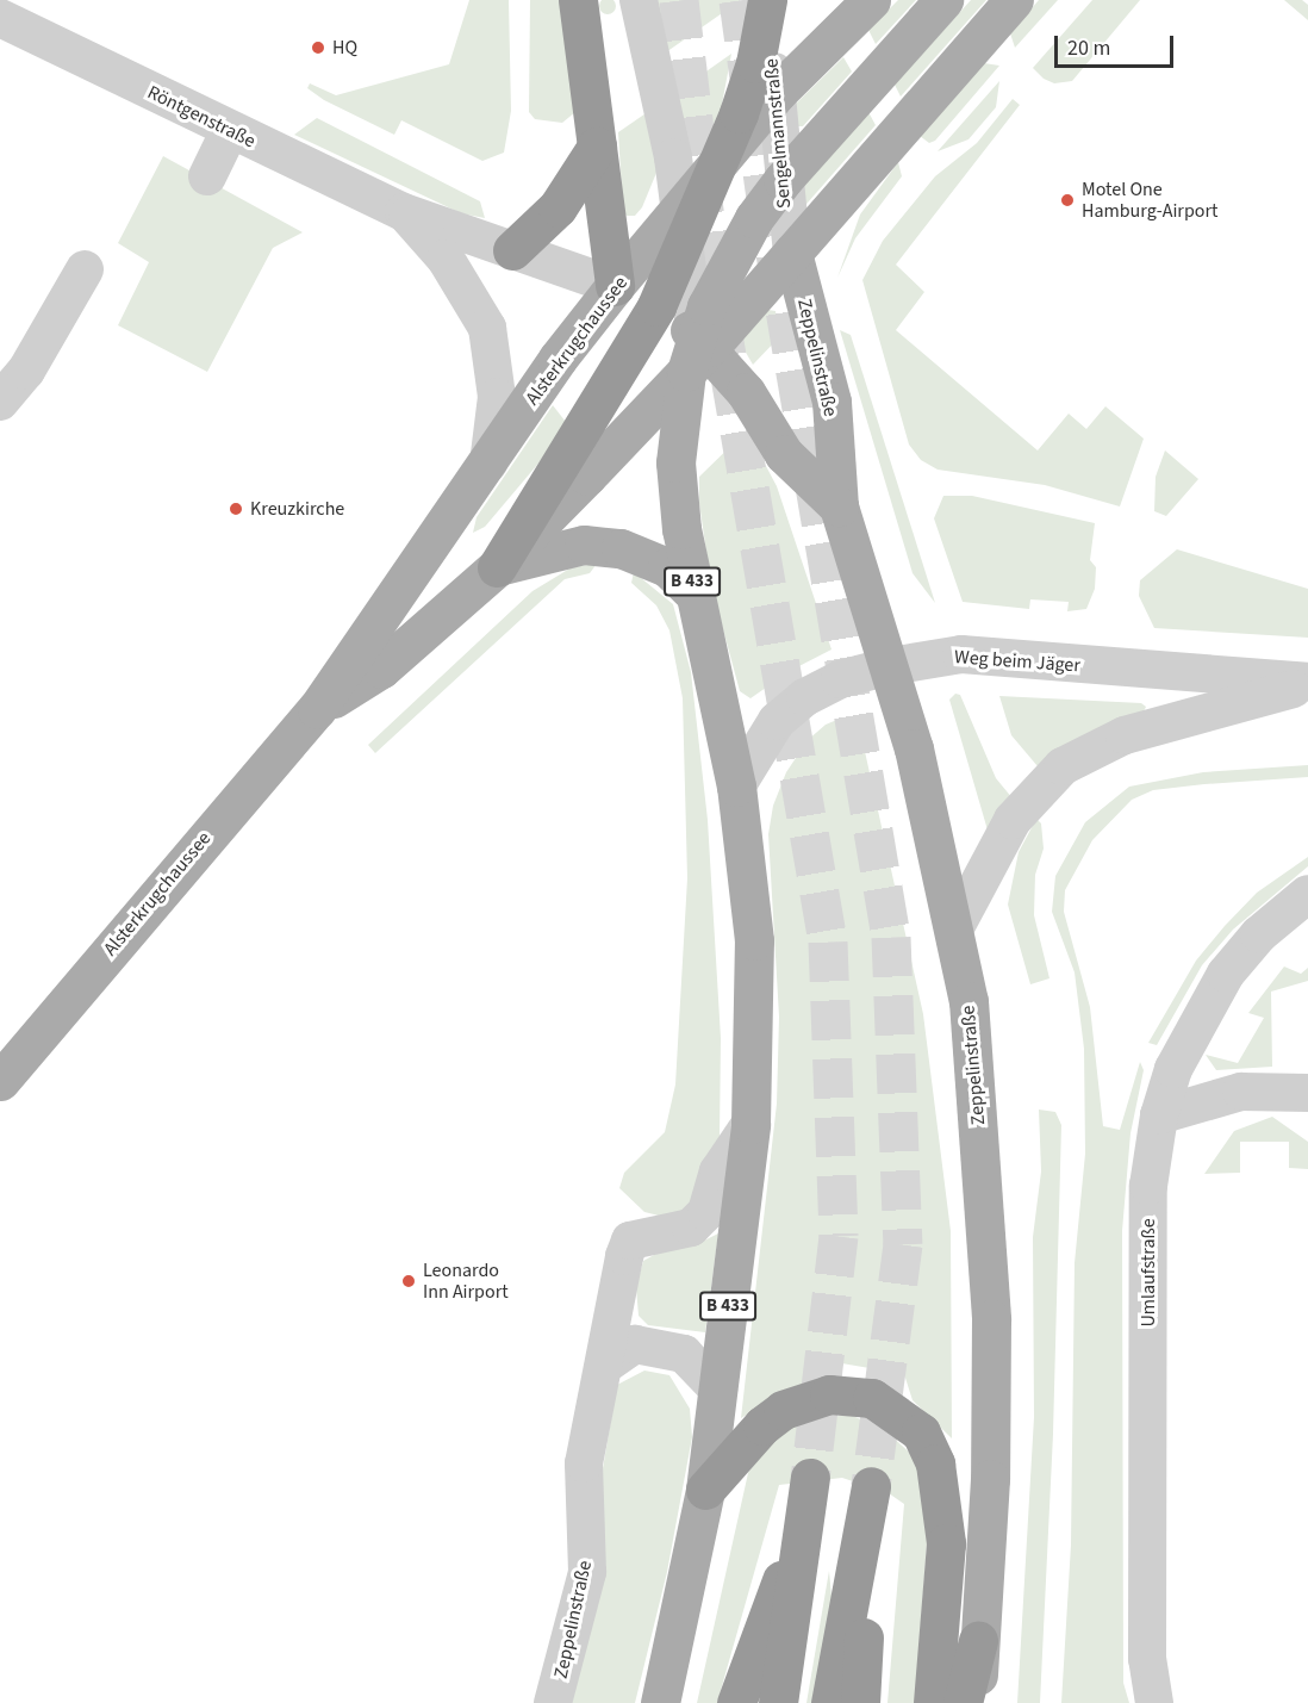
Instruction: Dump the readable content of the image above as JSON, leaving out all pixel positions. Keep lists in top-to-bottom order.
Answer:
{
  "streets": {
    "main road": ["Alsterkrugchaussee", "Zeppelinstraße", "B 433"],
    "street": [
      "Röntgenstraße",
      "Sengelmannstraße",
      "Weg beim Jäger",
      "Umlaufstraße"
    ]
  },
  "crossings": [
    ["Röntgenstraße", "Alsterkrugchaussee"],
    ["Röntgenstraße", "Zeppelinstraße"],
    ["Sengelmannstraße", "Alsterkrugchaussee"],
    ["Sengelmannstraße", "Zeppelinstraße"],
    ["Alsterkrugchaussee", "Zeppelinstraße"],
    ["Alsterkrugchaussee", "B 433"],
    ["Zeppelinstraße", "B 433"],
    ["Zeppelinstraße", "Weg beim Jäger"],
    ["B 433", "Weg beim Jäger"]
  ],
  "places": [
    "HQ",
    "Motel One Hamburg-Airport",
    "Kreuzkirche",
    "Leonardo Inn Airport"
  ],
  "scale_bar": "20 m"
}
